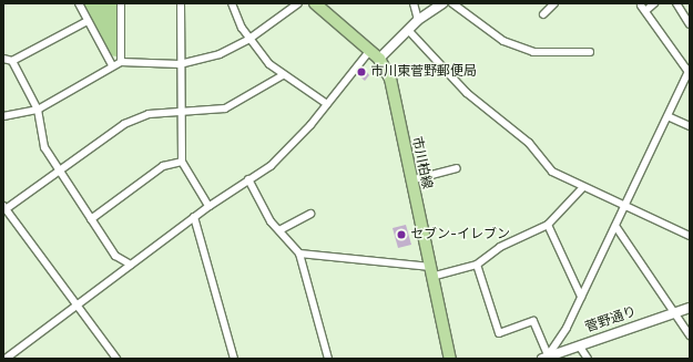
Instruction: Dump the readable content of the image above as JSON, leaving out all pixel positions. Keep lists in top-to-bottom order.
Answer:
{
  "streets": {
    "main road": ["市川柏線"],
    "street": ["菅野通り"]
  },
  "places": ["市川東菅野郵便局", "セブン-イレブン"]
}
